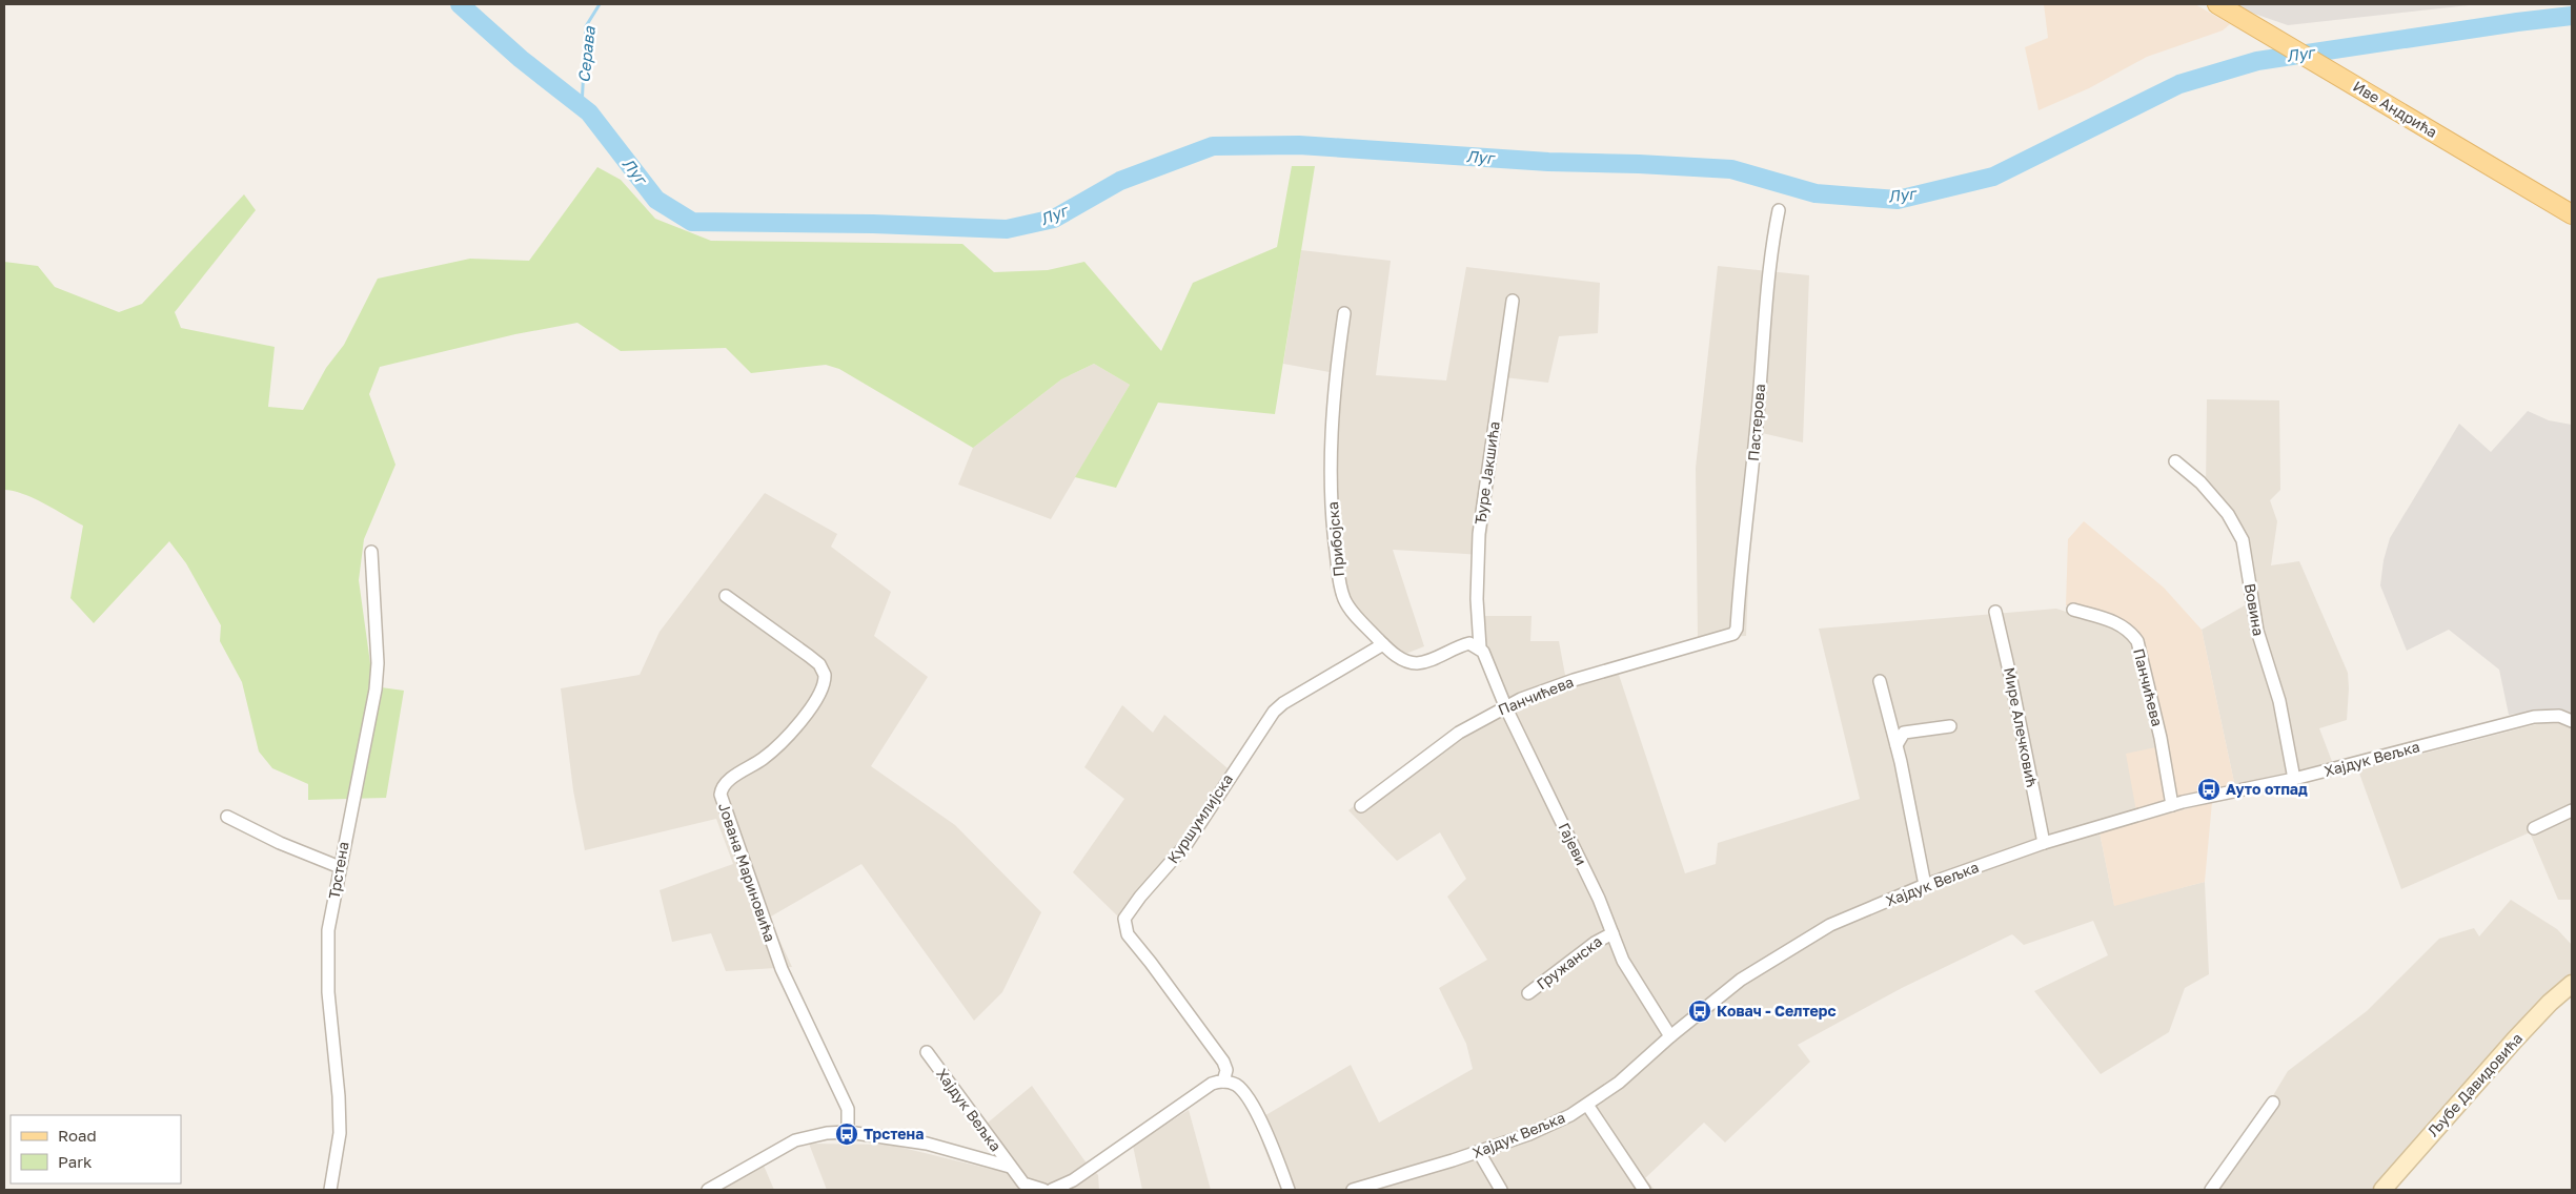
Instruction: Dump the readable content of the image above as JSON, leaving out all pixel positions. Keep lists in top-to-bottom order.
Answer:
{
  "streets": {
    "main road": ["Иве Андрића", "Љубе Давидовића"],
    "street": [
      "Пастерова",
      "Ђуре Јакшића",
      "Прибојска",
      "Вовина",
      "Панчићева",
      "Мире Алечковић",
      "Хајдук Вељка",
      "Куршумлијска",
      "Гајеви",
      "Трстена",
      "Јована Мариновића",
      "Гружанска"
    ]
  },
  "crossings": [
    ["Пастерова", "Панчићева"],
    ["Ђуре Јакшића", "Прибојска"],
    ["Ђуре Јакшића", "Гајеви"],
    ["Прибојска", "Куршумлијска"],
    ["Прибојска", "Гајеви"],
    ["Вовина", "Хајдук Вељка"],
    ["Панчићева", "Хајдук Вељка"],
    ["Панчићева", "Гајеви"],
    ["Мире Алечковић", "Хајдук Вељка"],
    ["Хајдук Вељка", "Гајеви"],
    ["Хајдук Вељка", "Јована Мариновића"],
    ["Гајеви", "Гружанска"]
  ],
  "water": ["Серава", "Луг"],
  "places": {
    "bus stop": ["Ауто отпад", "Ковач - Селтерс", "Трстена"]
  },
  "legend": ["Road", "Park"]
}
